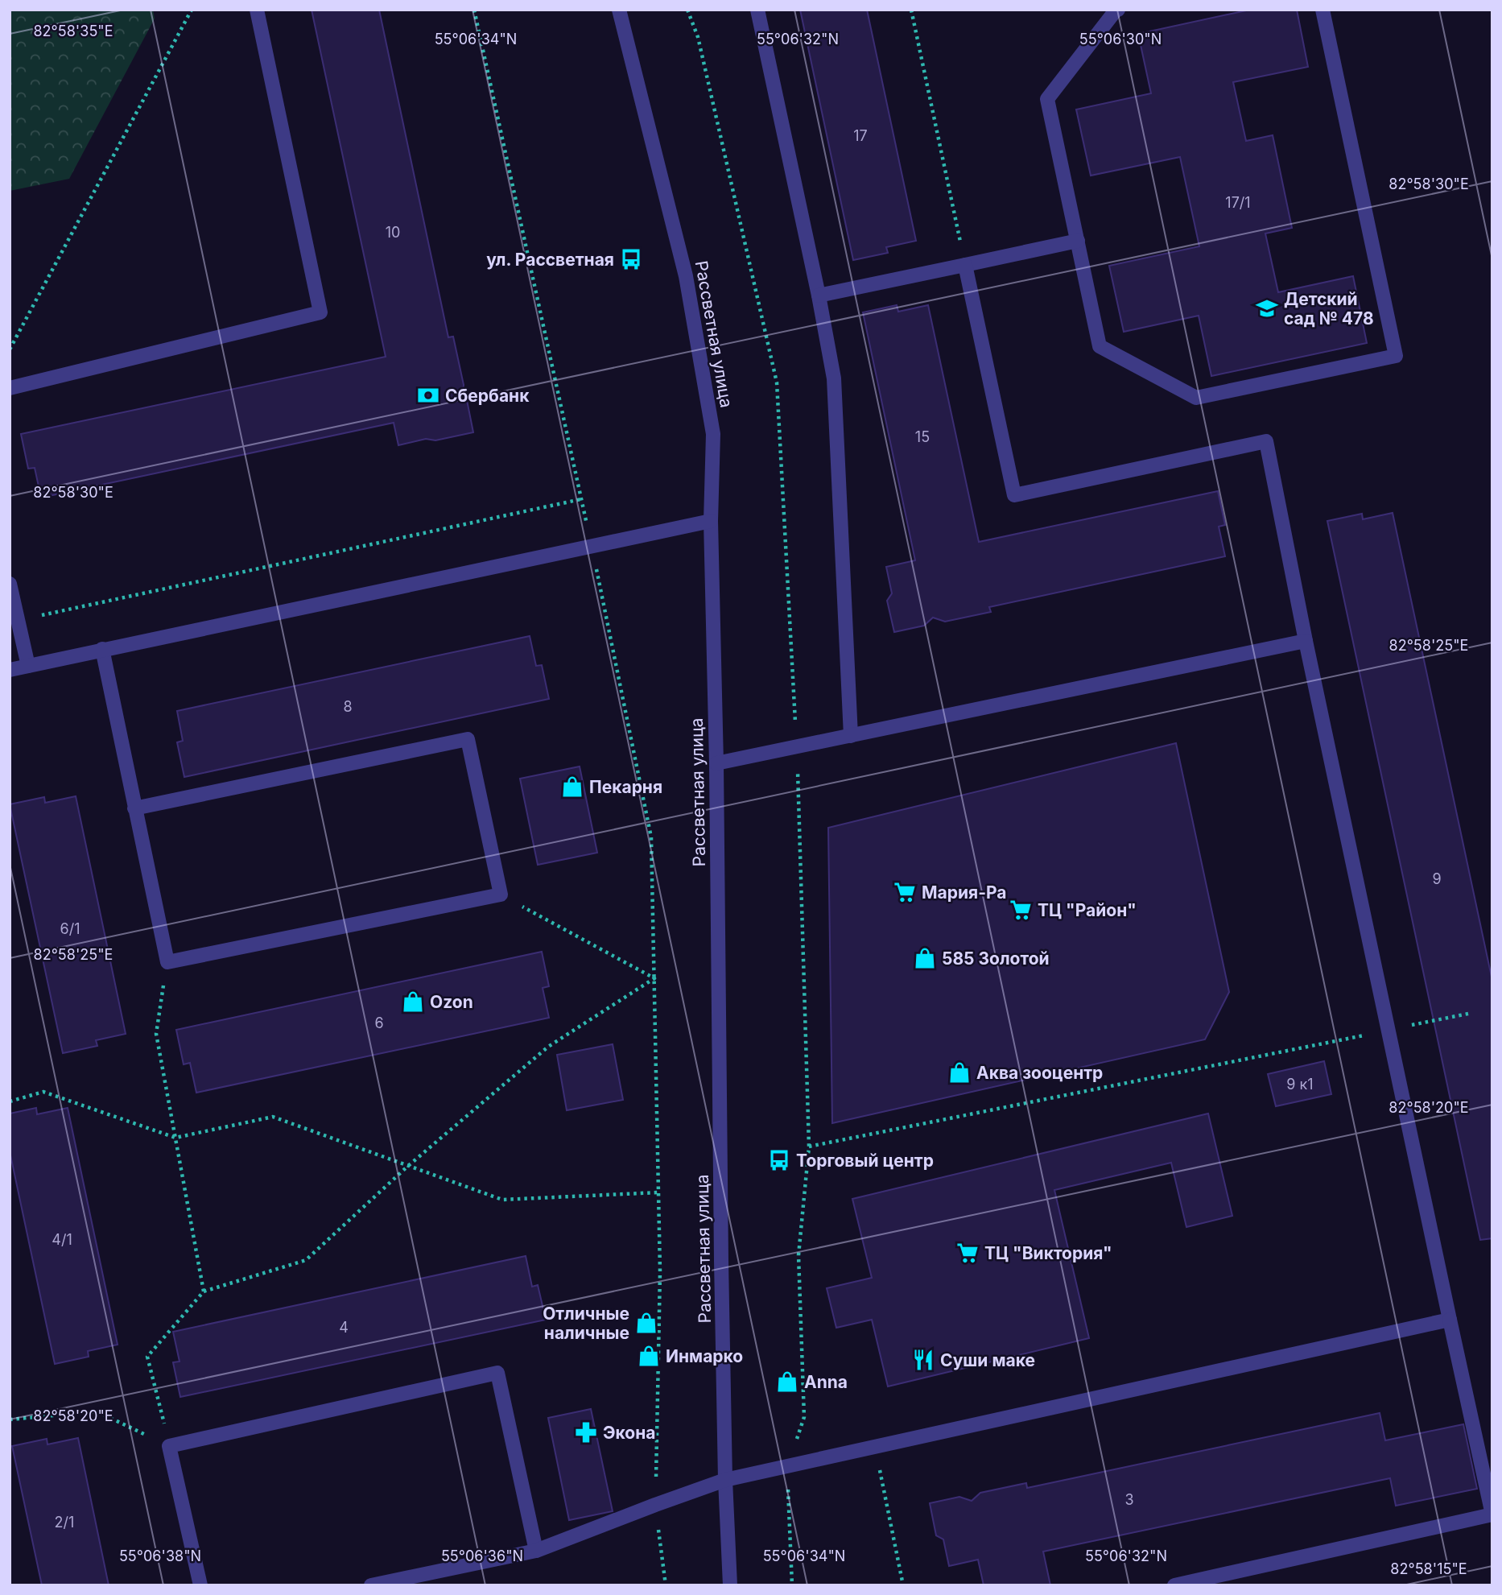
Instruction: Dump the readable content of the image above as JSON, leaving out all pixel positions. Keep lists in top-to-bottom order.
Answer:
{
  "streets": {
    "street": ["Рассветная улица"]
  },
  "places": {
    "bus stop": ["ул. Рассветная", "Торговый центр"],
    "school or university": ["Детский сад № 478"],
    "bank": ["Сбербанк"],
    "shop": [
      "Пекарня",
      "585 Золотой",
      "Ozon",
      "Аква зооцентр",
      "Отличные наличные",
      "Инмарко",
      "Anna"
    ],
    "supermarket": ["Мария-Ра", "ТЦ \"Район\"", "ТЦ \"Виктория\""],
    "restaurant": ["Суши маке"],
    "pharmacy": ["Экона"]
  },
  "house_numbers": [
    "17",
    "17/1",
    "10",
    "15",
    "8",
    "9",
    "6/1",
    "6",
    "9 к1",
    "4/1",
    "4",
    "3",
    "2/1"
  ],
  "coordinates": [
    "82°58'35\"E",
    "55°06'34\"N",
    "55°06'32\"N",
    "55°06'30\"N",
    "82°58'30\"E",
    "82°58'25\"E",
    "82°58'20\"E",
    "55°06'38\"N",
    "55°06'36\"N",
    "82°58'15\"E"
  ]
}
